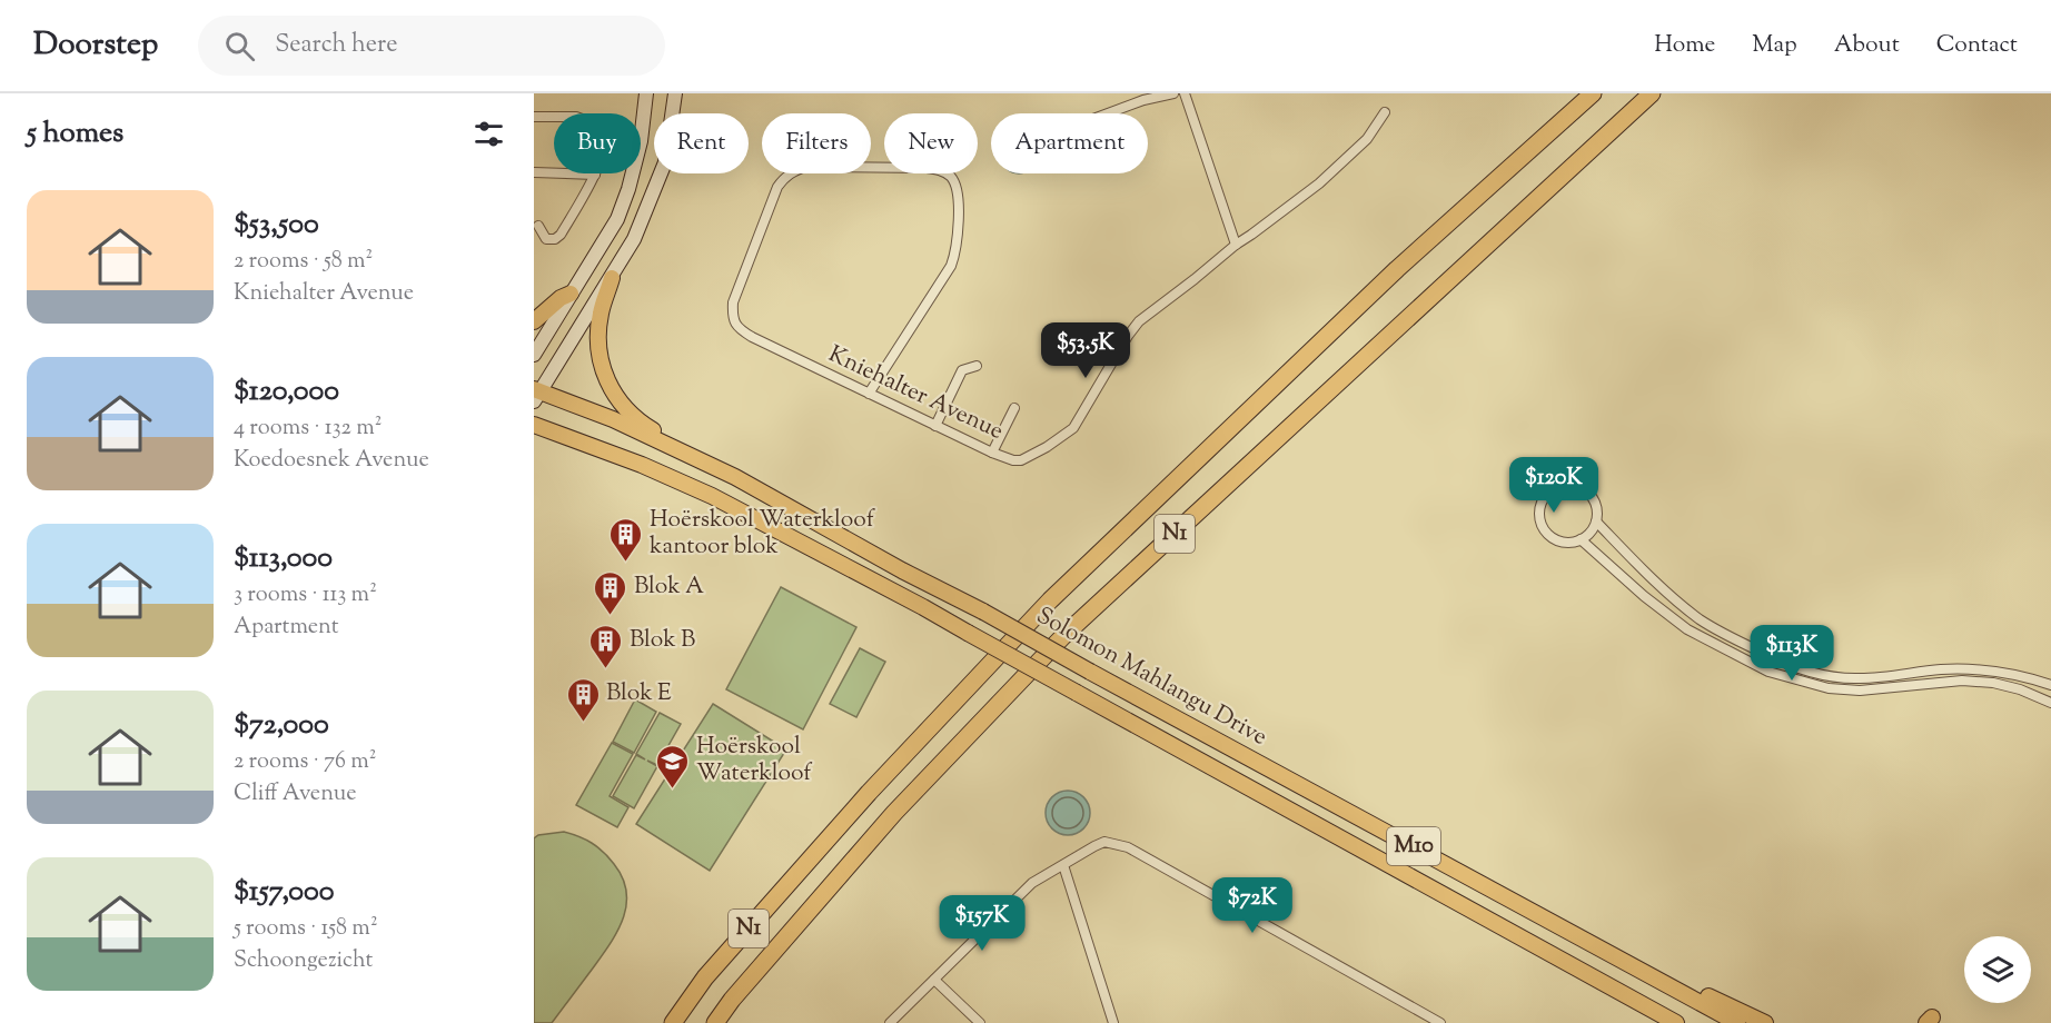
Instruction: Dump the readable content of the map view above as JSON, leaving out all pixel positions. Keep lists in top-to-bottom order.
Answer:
{
  "streets": {
    "highway": ["N1"],
    "main road": ["Solomon Mahlangu Drive", "M10"],
    "street": ["Kniehalter Avenue"]
  },
  "places": {
    "building": [
      "Hoërskool Waterkloof kantoor blok",
      "Blok A",
      "Blok B",
      "Blok E"
    ],
    "school or university": ["Hoërskool Waterkloof"]
  },
  "page": {
    "header": "Doorstep",
    "search": "Search here",
    "nav": [
      "Home",
      "Map",
      "About",
      "Contact"
    ],
    "heading": "5 homes",
    "chip": [
      "Buy",
      "Rent",
      "Filters",
      "New",
      "Apartment"
    ],
    "list": [
      {
        "name": "$53,500",
        "note": "2 rooms · 58 m² · Kniehalter Avenue"
      },
      {
        "name": "$120,000",
        "note": "4 rooms · 132 m² · Koedoesnek Avenue"
      },
      {
        "name": "$113,000",
        "note": "3 rooms · 113 m² · Apartment"
      },
      {
        "name": "$72,000",
        "note": "2 rooms · 76 m² · Cliff Avenue"
      },
      {
        "name": "$157,000",
        "note": "5 rooms · 158 m² · Schoongezicht"
      }
    ],
    "price": [
      "$53.5K",
      "$120K",
      "$113K",
      "$72K",
      "$157K"
    ]
  }
}
